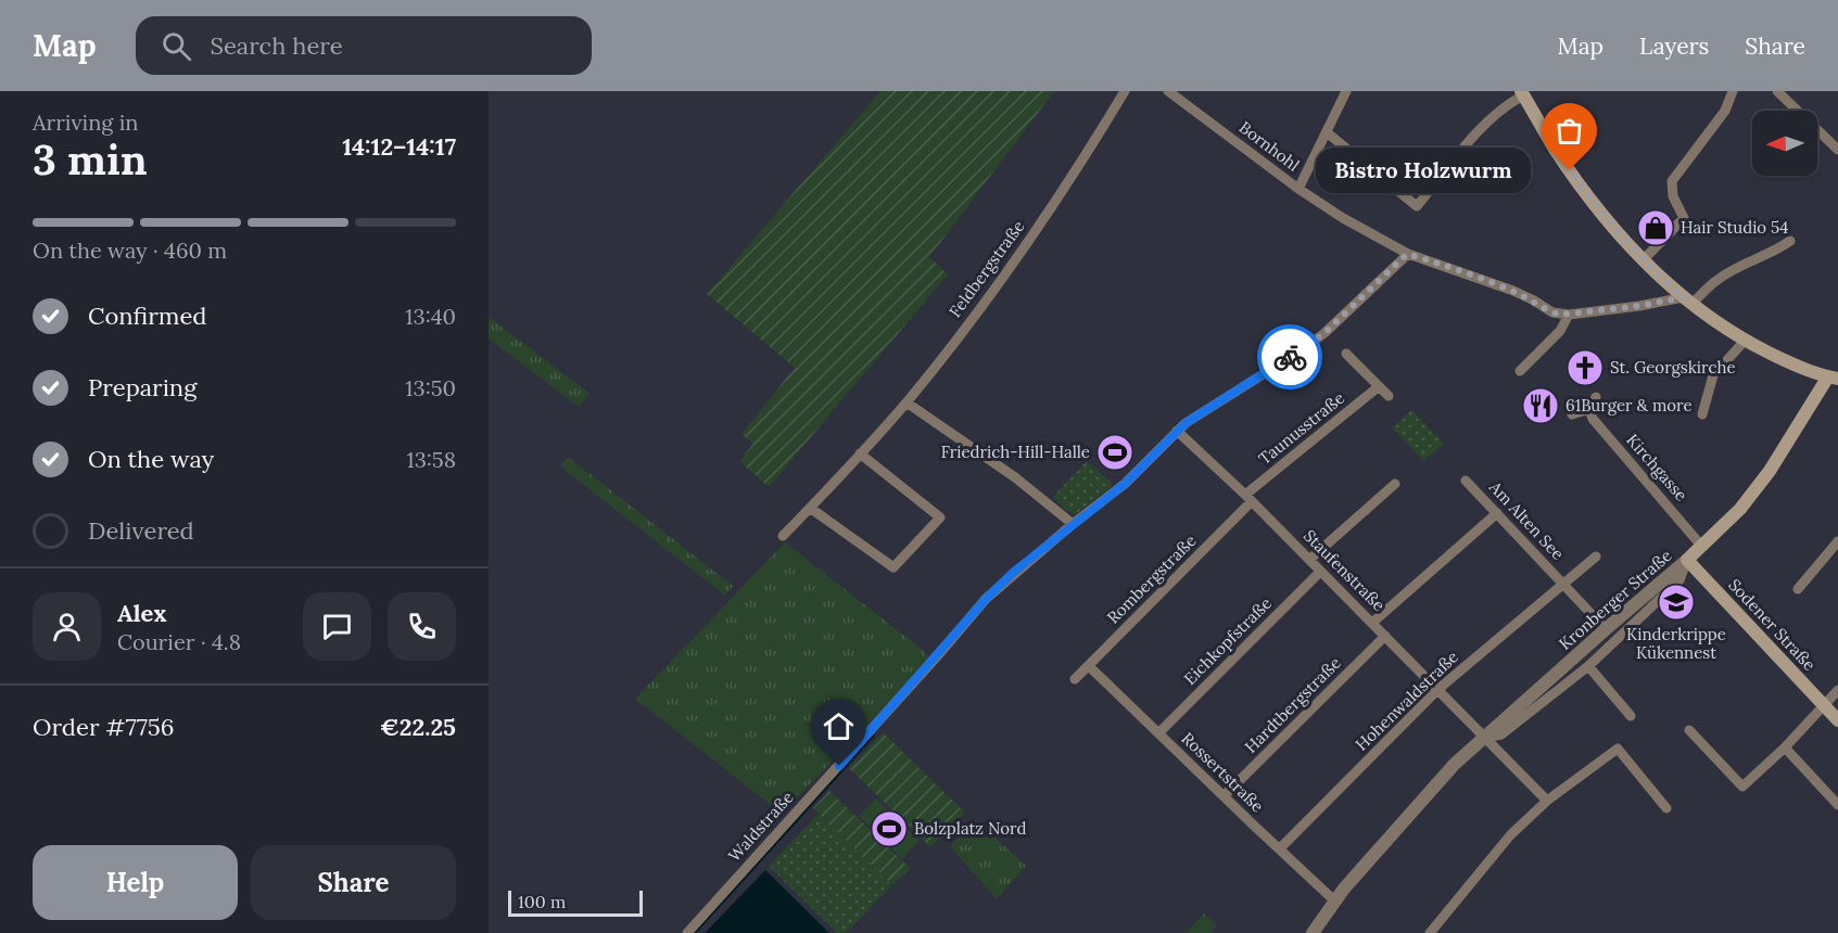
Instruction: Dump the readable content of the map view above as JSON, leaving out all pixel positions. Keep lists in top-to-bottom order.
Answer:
{
  "streets": {
    "main road": ["Sodener Straße"],
    "street": [
      "Bornhohl",
      "Feldbergstraße",
      "Taunusstraße",
      "Kirchgasse",
      "Am Alten See",
      "Staufenstraße",
      "Rombergstraße",
      "Kronberger Straße",
      "Eichkopfstraße",
      "Hohenwaldstraße",
      "Hardtbergstraße",
      "Rossertstraße",
      "Waldstraße"
    ]
  },
  "crossings": [
    ["Bornhohl", "Waldstraße"],
    ["Taunusstraße", "Staufenstraße"],
    ["Taunusstraße", "Rombergstraße"],
    ["Am Alten See", "Kronberger Straße"],
    ["Am Alten See", "Hohenwaldstraße"],
    ["Staufenstraße", "Rombergstraße"],
    ["Staufenstraße", "Kronberger Straße"],
    ["Staufenstraße", "Eichkopfstraße"],
    ["Staufenstraße", "Hohenwaldstraße"],
    ["Staufenstraße", "Hardtbergstraße"],
    ["Staufenstraße", "Waldstraße"],
    ["Rombergstraße", "Rossertstraße"],
    ["Kronberger Straße", "Sodener Straße"],
    ["Kronberger Straße", "Rossertstraße"],
    ["Eichkopfstraße", "Rossertstraße"],
    ["Hohenwaldstraße", "Rossertstraße"],
    ["Hardtbergstraße", "Rossertstraße"]
  ],
  "places": {
    "other": ["Bistro Holzwurm"],
    "shop": ["Hair Studio 54"],
    "church": ["St. Georgskirche"],
    "restaurant": ["61Burger & more"],
    "sports": ["Friedrich-Hill-Halle", "Bolzplatz Nord"],
    "school or university": ["Kinderkrippe Kükennest"]
  },
  "scale_bar": "100 m",
  "north": "left",
  "page": {
    "header": "Map",
    "search": "Search here",
    "nav": ["Map", "Layers", "Share"],
    "heading": ["3 min", "Arriving in", "14:12–14:17"],
    "panel": [
      "Alex",
      "Courier · 4.8",
      "Order #7756",
      "€22.25"
    ],
    "bubble": "Bistro Holzwurm",
    "bar": "On the way · 460 m",
    "list": [
      ["Confirmed", "13:40"],
      ["Preparing", "13:50"],
      ["On the way", "13:58"],
      "Delivered"
    ],
    "buttons": ["Help", "Share"],
    "scale": "100 m"
  }
}
